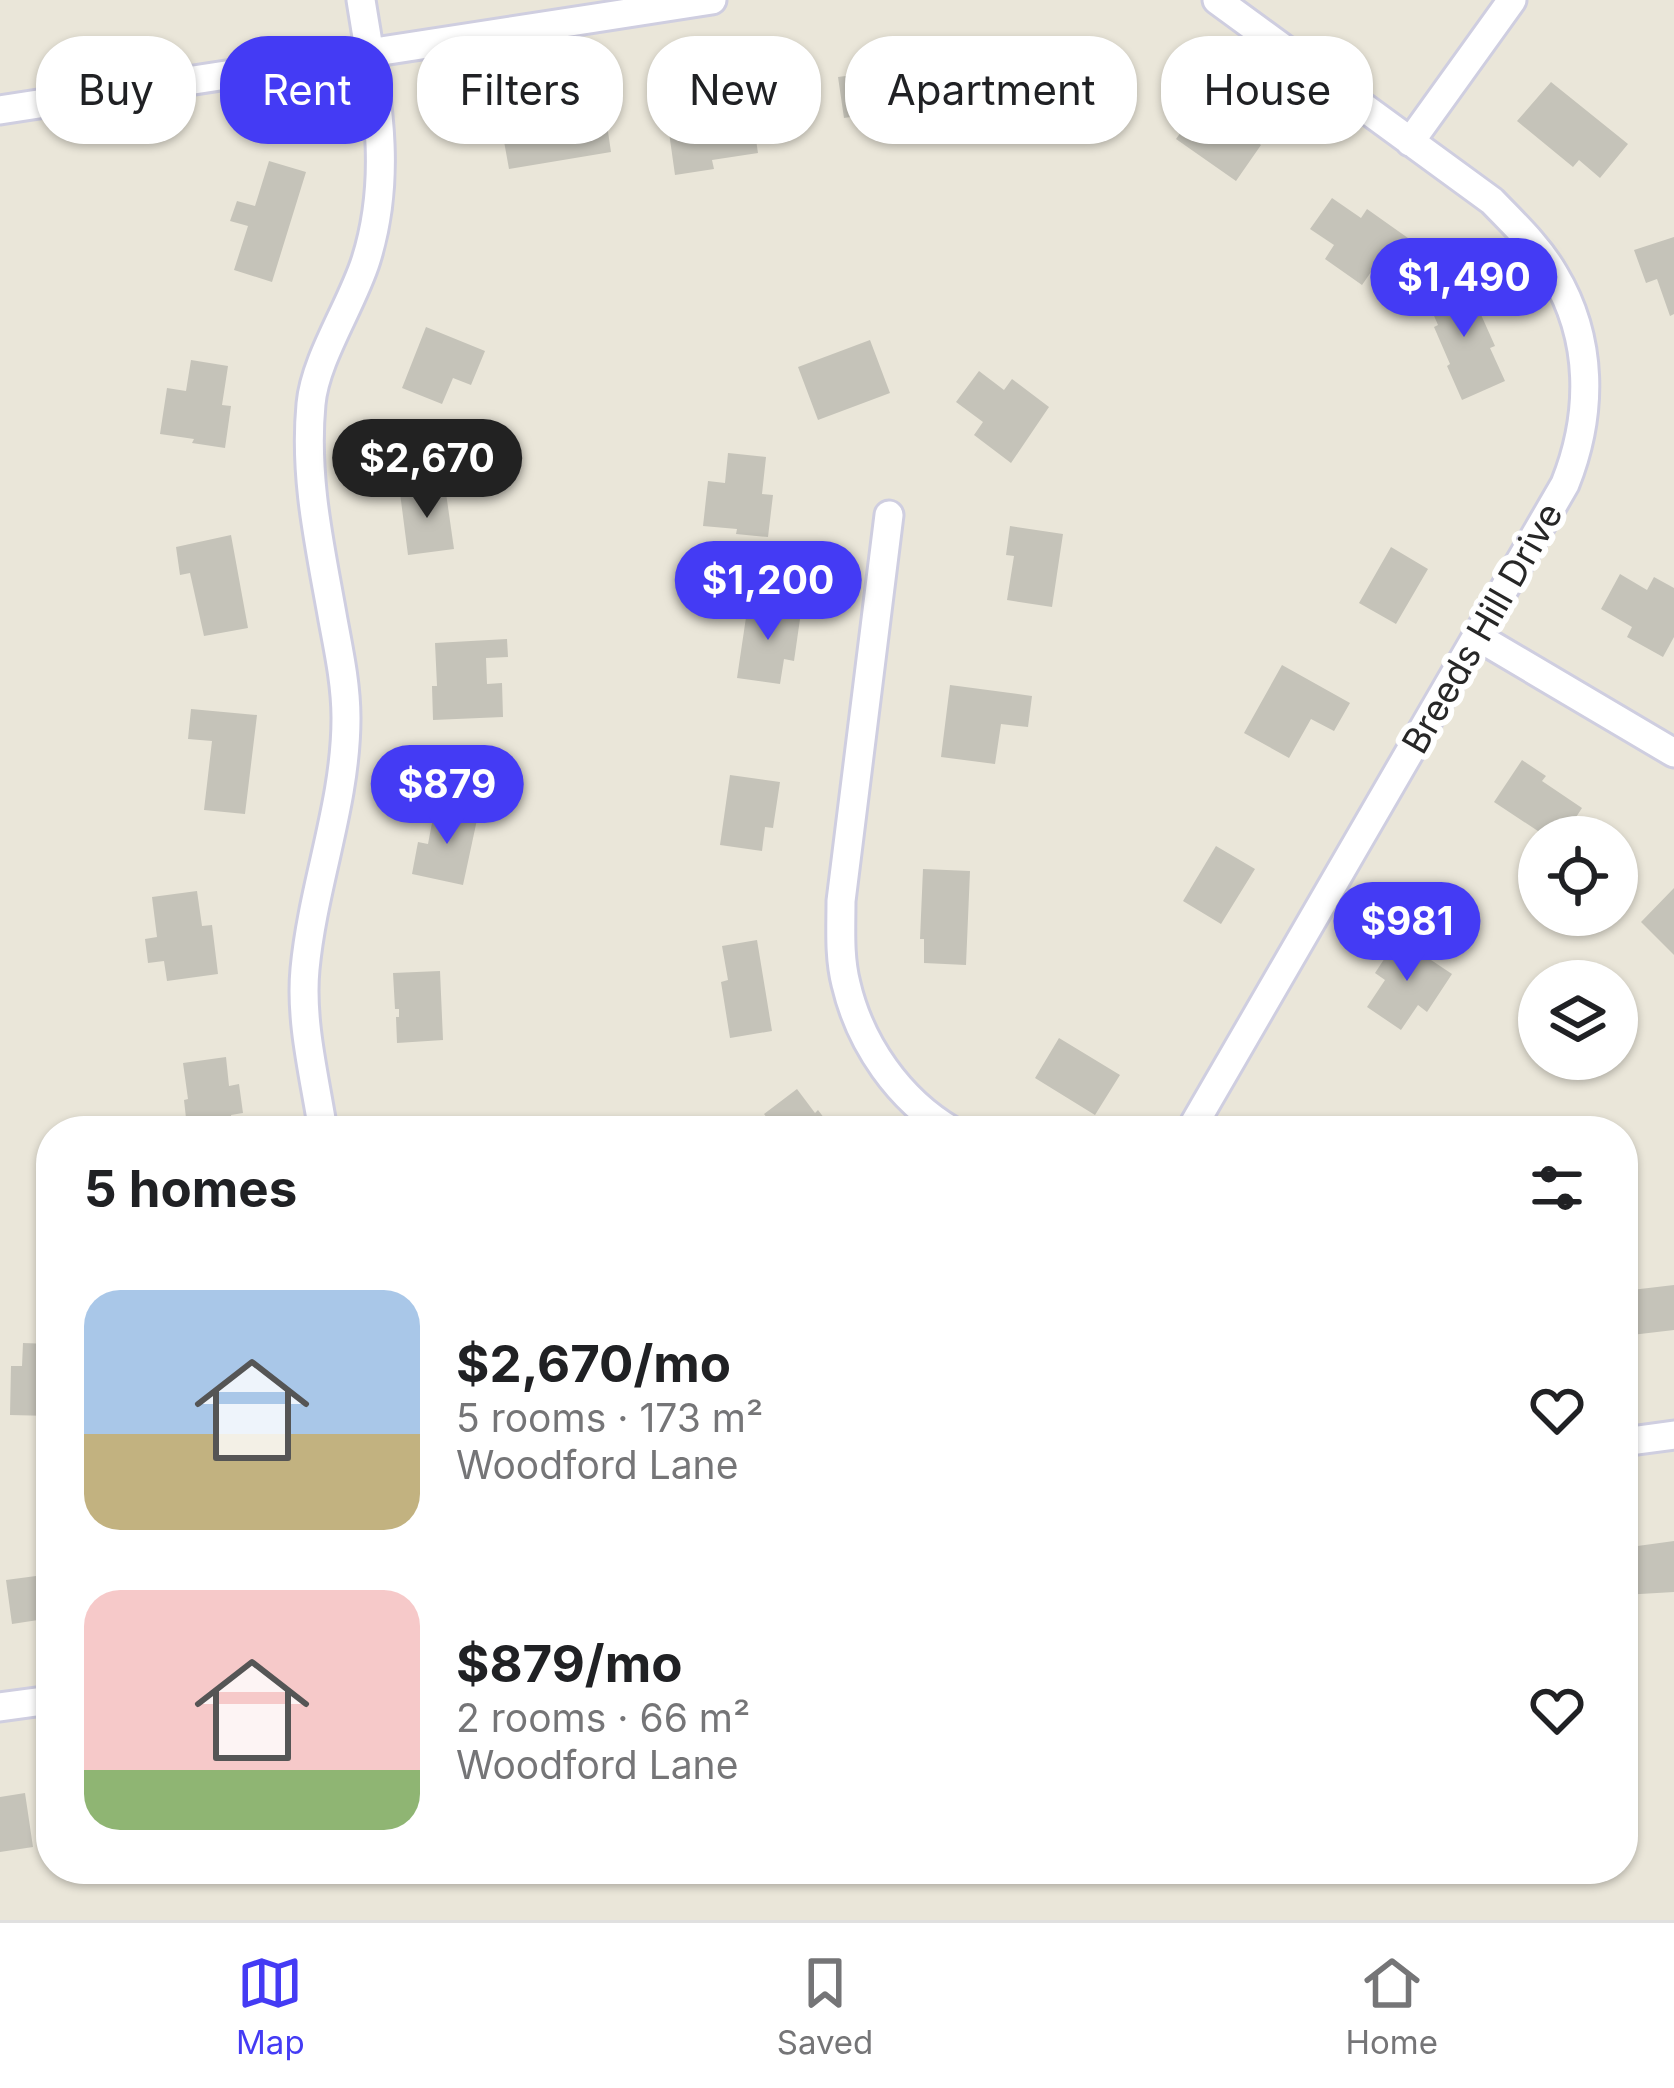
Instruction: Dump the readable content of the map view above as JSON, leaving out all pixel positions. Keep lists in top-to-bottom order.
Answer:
{
  "streets": {
    "street": ["Breeds Hill Drive"]
  },
  "page": {
    "chip": [
      "Buy",
      "Rent",
      "Filters",
      "New",
      "Apartment",
      "House"
    ],
    "price": [
      "$1,490",
      "$2,670",
      "$1,200",
      "$879",
      "$981"
    ],
    "heading": "5 homes",
    "list": [
      {
        "name": "$2,670/mo",
        "note": "5 rooms · 173 m² · Woodford Lane"
      },
      {
        "name": "$879/mo",
        "note": "2 rooms · 66 m² · Woodford Lane"
      }
    ],
    "tabs": ["Map", "Saved", "Home"]
  }
}
